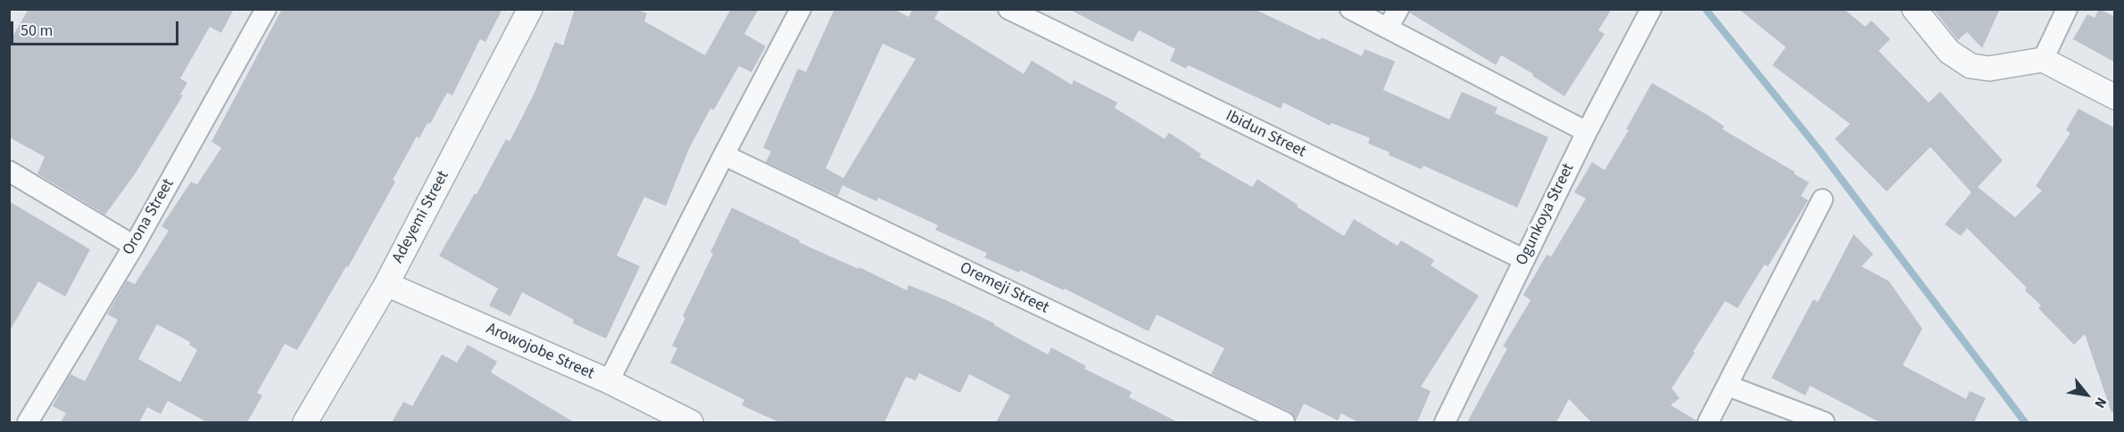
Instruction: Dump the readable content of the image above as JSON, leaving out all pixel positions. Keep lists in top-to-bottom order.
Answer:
{
  "streets": {
    "street": [
      "Ibidun Street",
      "Ogunkoya Street",
      "Orona Street",
      "Adeyemi Street",
      "Oremeji Street",
      "Arowojobe Street"
    ]
  },
  "crossings": [
    ["Ibidun Street", "Ogunkoya Street"],
    ["Adeyemi Street", "Arowojobe Street"]
  ],
  "scale_bar": "50 m",
  "north": "bottom right"
}
